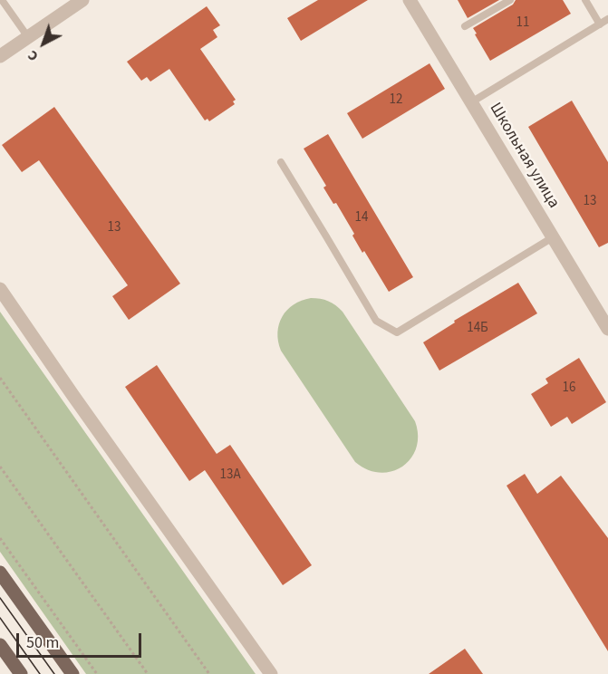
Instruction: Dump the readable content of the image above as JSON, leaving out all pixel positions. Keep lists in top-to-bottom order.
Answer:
{
  "streets": {
    "street": ["Школьная улица"]
  },
  "house_numbers": [
    "11",
    "12",
    "13",
    "14",
    "13",
    "14Б",
    "16",
    "13А"
  ],
  "scale_bar": "50 m",
  "north": "bottom left"
}
